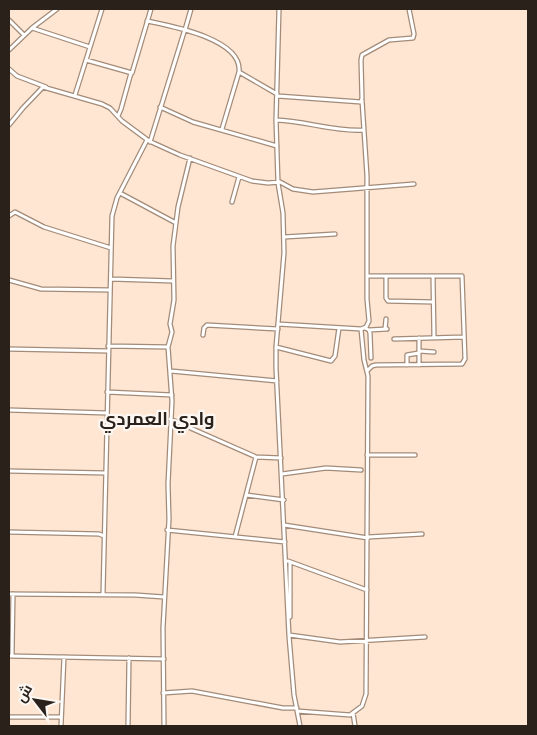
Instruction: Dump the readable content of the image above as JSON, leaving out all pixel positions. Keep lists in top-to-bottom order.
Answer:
{
  "districts": ["وادي العمردي"],
  "north": "top left"
}
